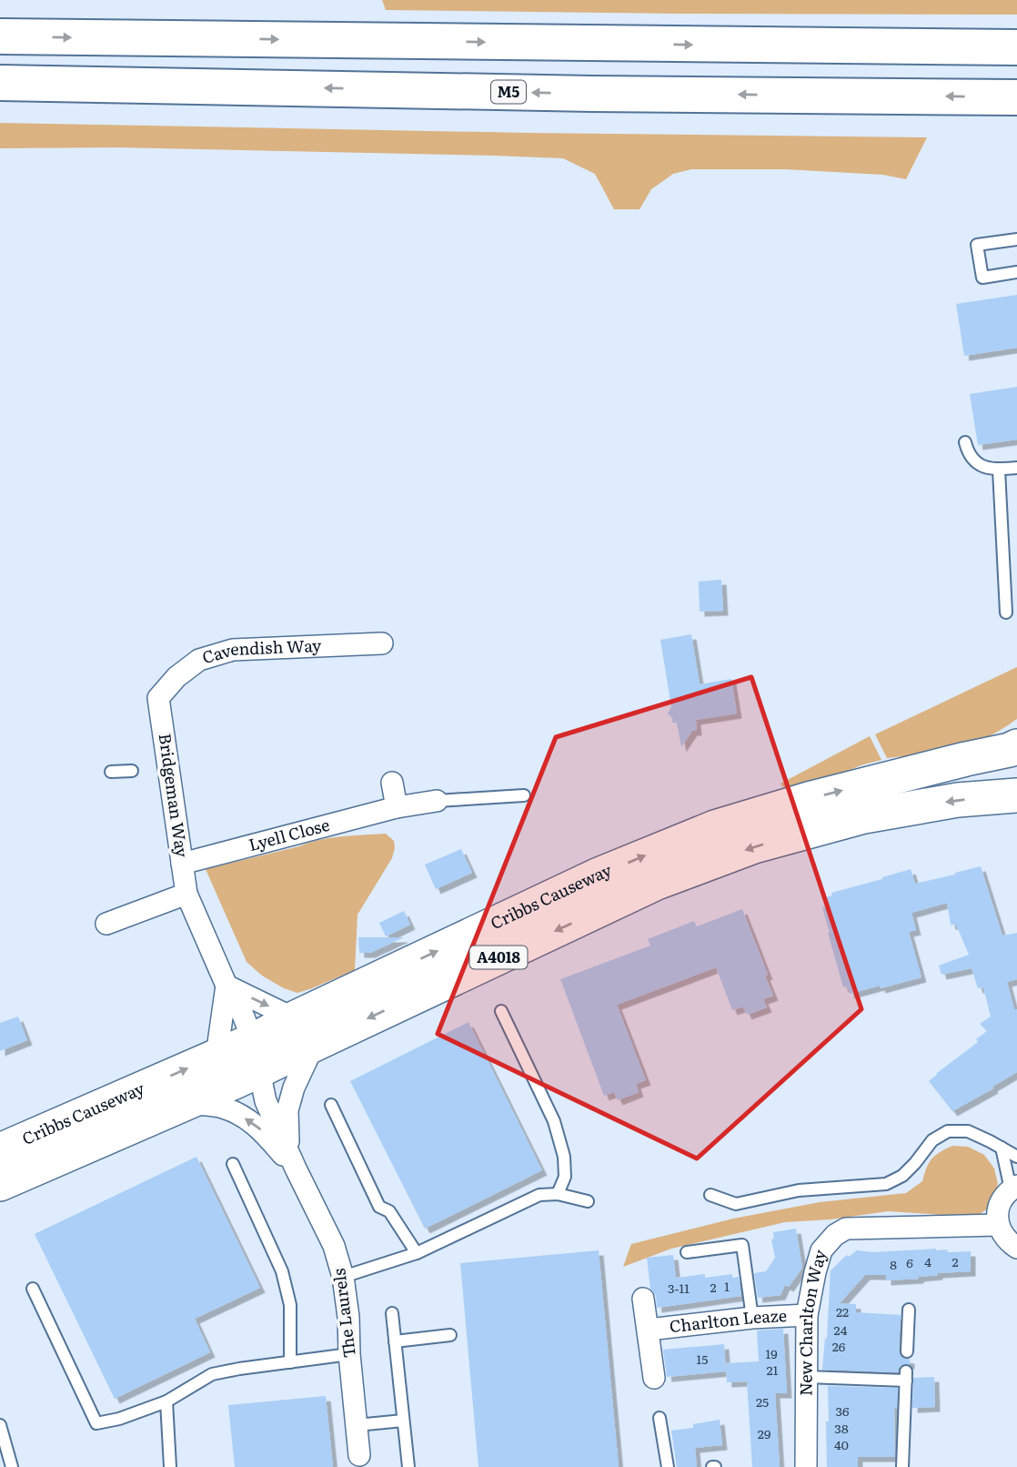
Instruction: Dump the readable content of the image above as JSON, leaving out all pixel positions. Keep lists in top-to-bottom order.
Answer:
{
  "streets": {
    "highway": ["M5"],
    "main road": ["Cribbs Causeway", "A4018"],
    "street": [
      "Cavendish Way",
      "Bridgeman Way",
      "Lyell Close",
      "The Laurels",
      "Charlton Leaze",
      "New Charlton Way"
    ]
  },
  "crossings": [
    ["Cavendish Way", "Bridgeman Way"],
    ["Bridgeman Way", "Lyell Close"],
    ["Bridgeman Way", "Cribbs Causeway"],
    ["Bridgeman Way", "The Laurels"],
    ["Cribbs Causeway", "A4018"],
    ["Cribbs Causeway", "The Laurels"],
    ["Charlton Leaze", "New Charlton Way"]
  ],
  "house_numbers": [
    "4",
    "2",
    "6",
    "8",
    "1",
    "2",
    "3-11",
    "22",
    "24",
    "26",
    "19",
    "15",
    "21",
    "25",
    "36",
    "38",
    "29",
    "40"
  ]
}
